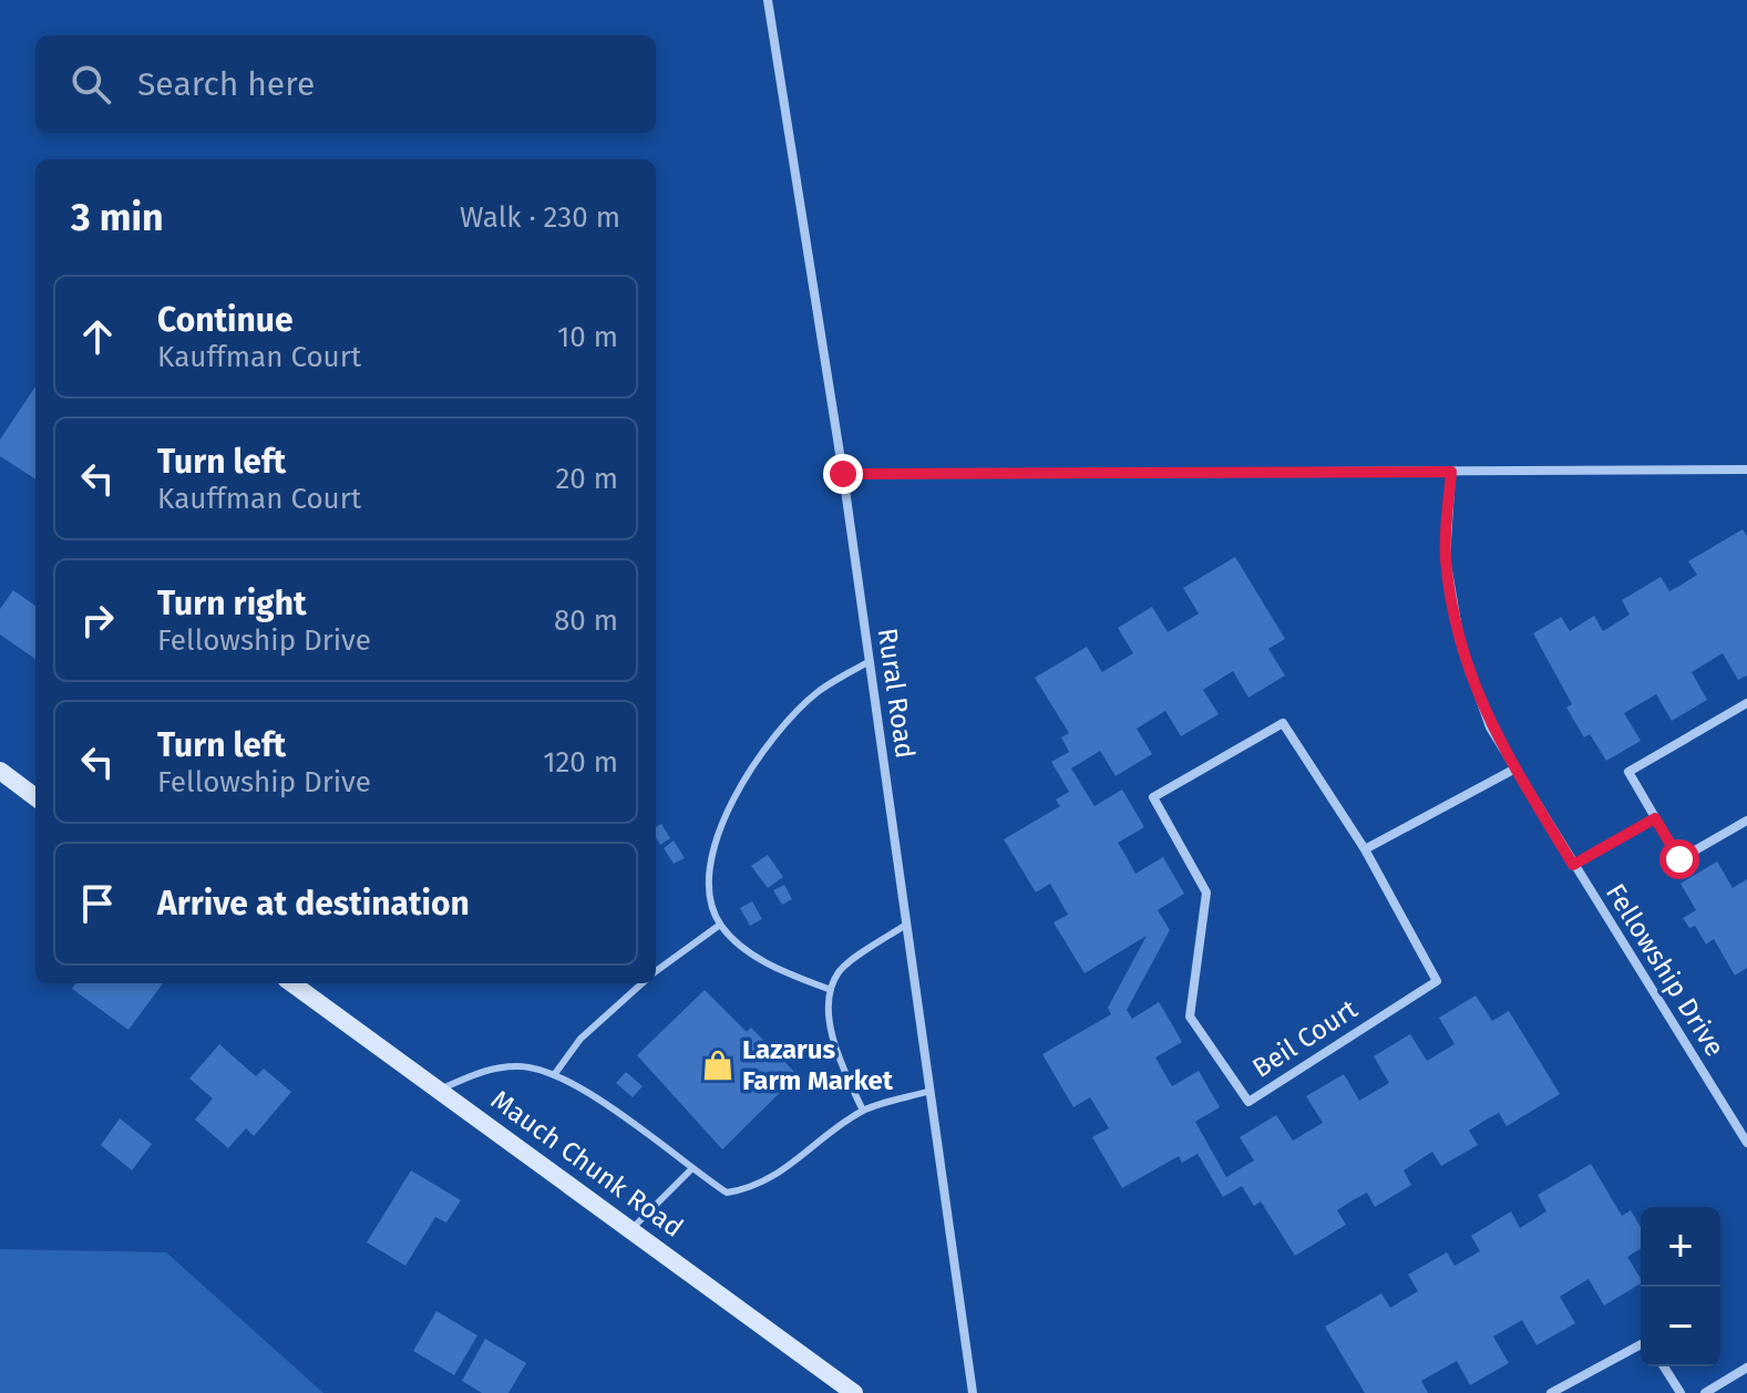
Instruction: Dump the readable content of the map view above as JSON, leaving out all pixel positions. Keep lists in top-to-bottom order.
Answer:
{
  "streets": {
    "main road": ["Mauch Chunk Road"],
    "street": ["Rural Road", "Fellowship Drive", "Beil Court"]
  },
  "places": {
    "shop": ["Lazarus Farm Market"]
  },
  "page": {
    "search": "Search here",
    "heading": ["3 min", "Walk · 230 m"],
    "list": [
      ["Continue", "Kauffman Court", "10 m"],
      ["Turn left", "Kauffman Court", "20 m"],
      ["Turn right", "Fellowship Drive", "80 m"],
      ["Turn left", "Fellowship Drive", "120 m"],
      "Arrive at destination"
    ],
    "map_buttons": ["+", "−"]
  }
}
